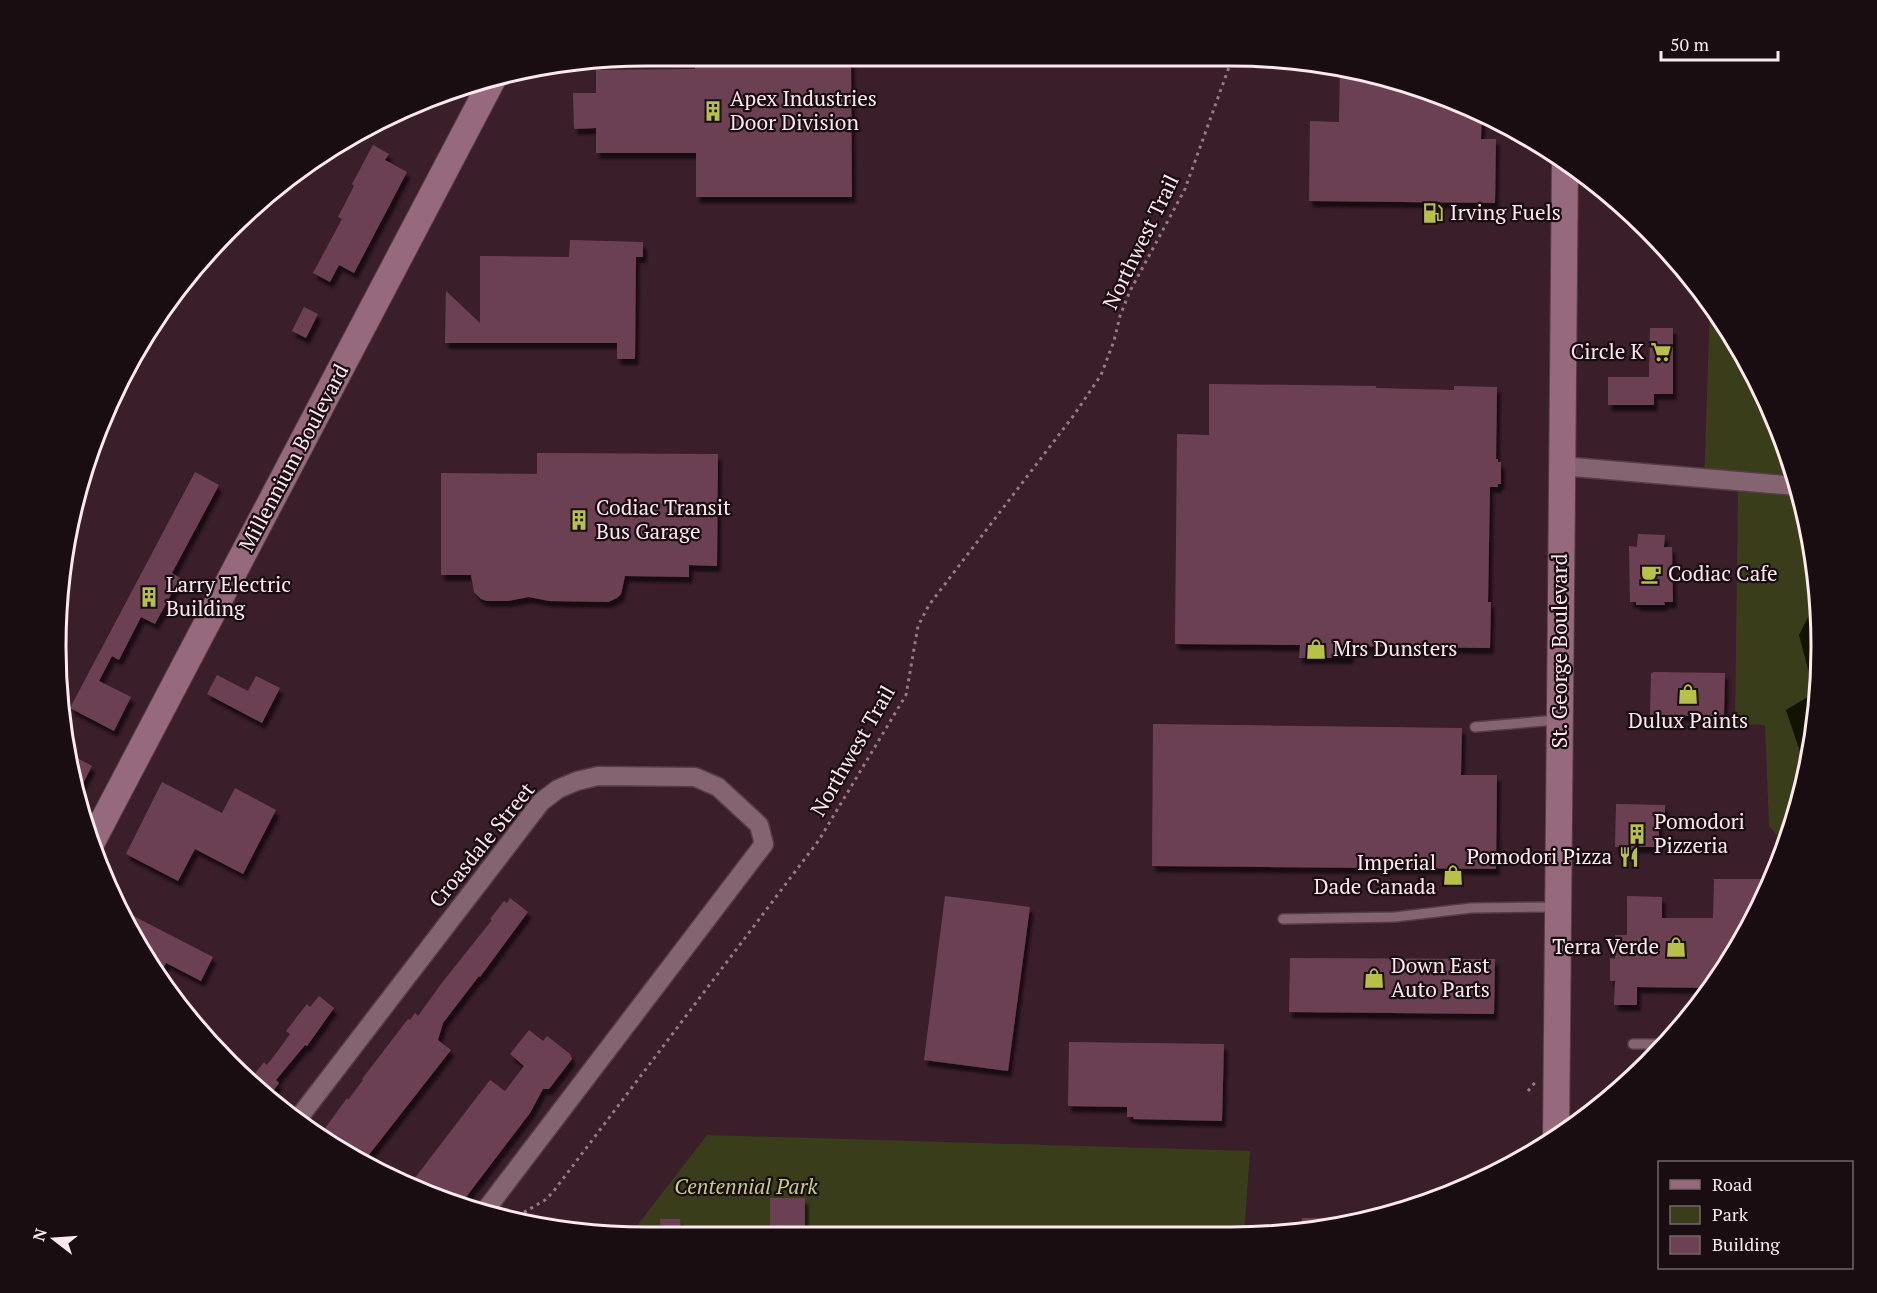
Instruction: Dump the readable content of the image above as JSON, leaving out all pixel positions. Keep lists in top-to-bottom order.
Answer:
{
  "streets": {
    "main road": ["Millennium Boulevard", "St. George Boulevard"],
    "street": ["Croasdale Street"],
    "path": ["Northwest Trail"]
  },
  "parks": ["Centennial Park"],
  "places": {
    "building": [
      "Apex Industries Door Division",
      "Codiac Transit Bus Garage",
      "Larry Electric Building",
      "Pomodori Pizzeria"
    ],
    "fuel station": ["Irving Fuels"],
    "supermarket": ["Circle K"],
    "cafe": ["Codiac Cafe"],
    "shop": [
      "Mrs Dunsters",
      "Dulux Paints",
      "Imperial Dade Canada",
      "Terra Verde",
      "Down East Auto Parts"
    ],
    "restaurant": ["Pomodori Pizza"]
  },
  "legend": ["Road", "Park", "Building"],
  "scale_bar": "50 m",
  "north": "left"
}
